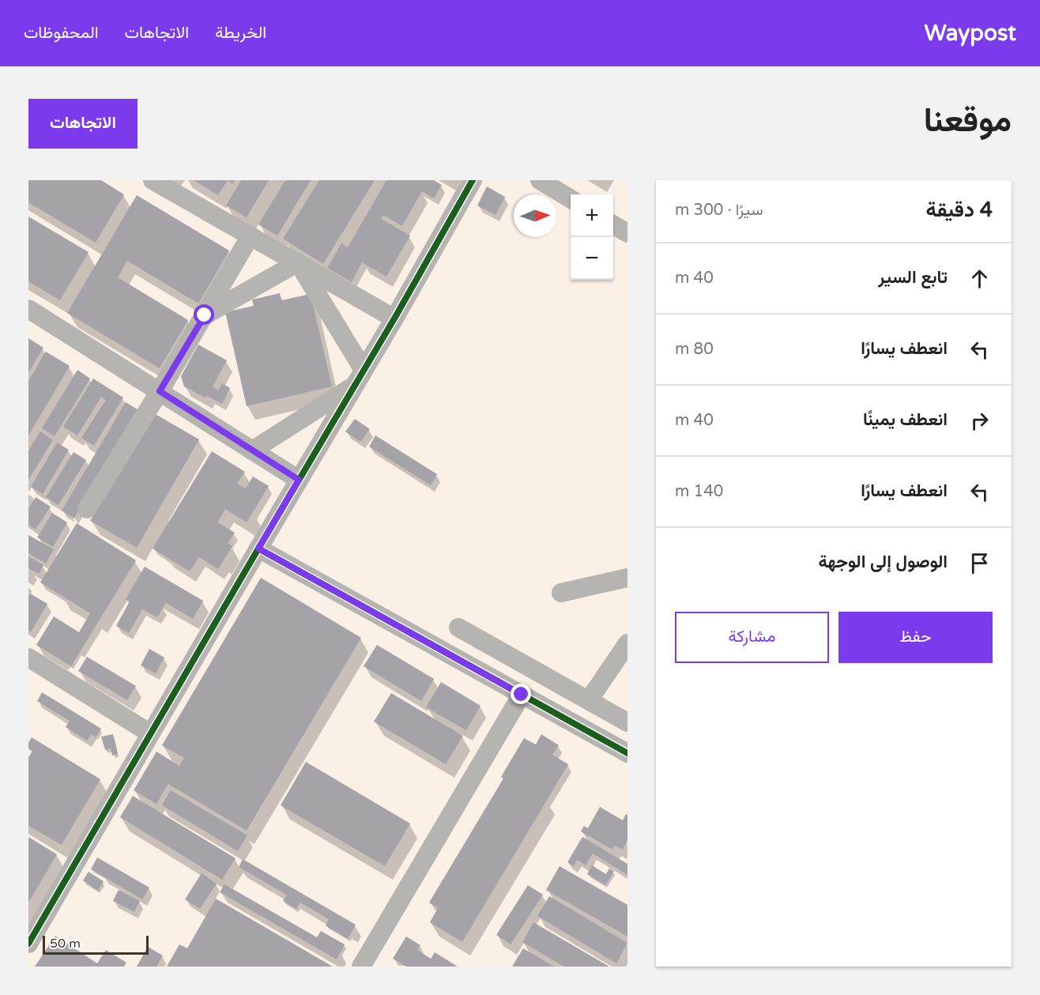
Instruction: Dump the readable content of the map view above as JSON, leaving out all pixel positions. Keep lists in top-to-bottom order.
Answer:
{
  "scale_bar": "50 m",
  "north": "right",
  "page": {
    "header": "Waypost",
    "nav": ["الخريطة", "الاتجاهات", "المحفوظات"],
    "title": "موقعنا",
    "buttons": [
      "الاتجاهات",
      ["حفظ", "مشاركة"]
    ],
    "heading": ["4 دقيقة", "سيرًا · 300 m"],
    "map_buttons": ["+", "−"],
    "list": [
      ["تابع السير", "40 m"],
      ["انعطف يسارًا", "80 m"],
      ["انعطف يمينًا", "40 m"],
      ["انعطف يسارًا", "140 m"],
      "الوصول إلى الوجهة"
    ],
    "scale": "50 m"
  }
}
